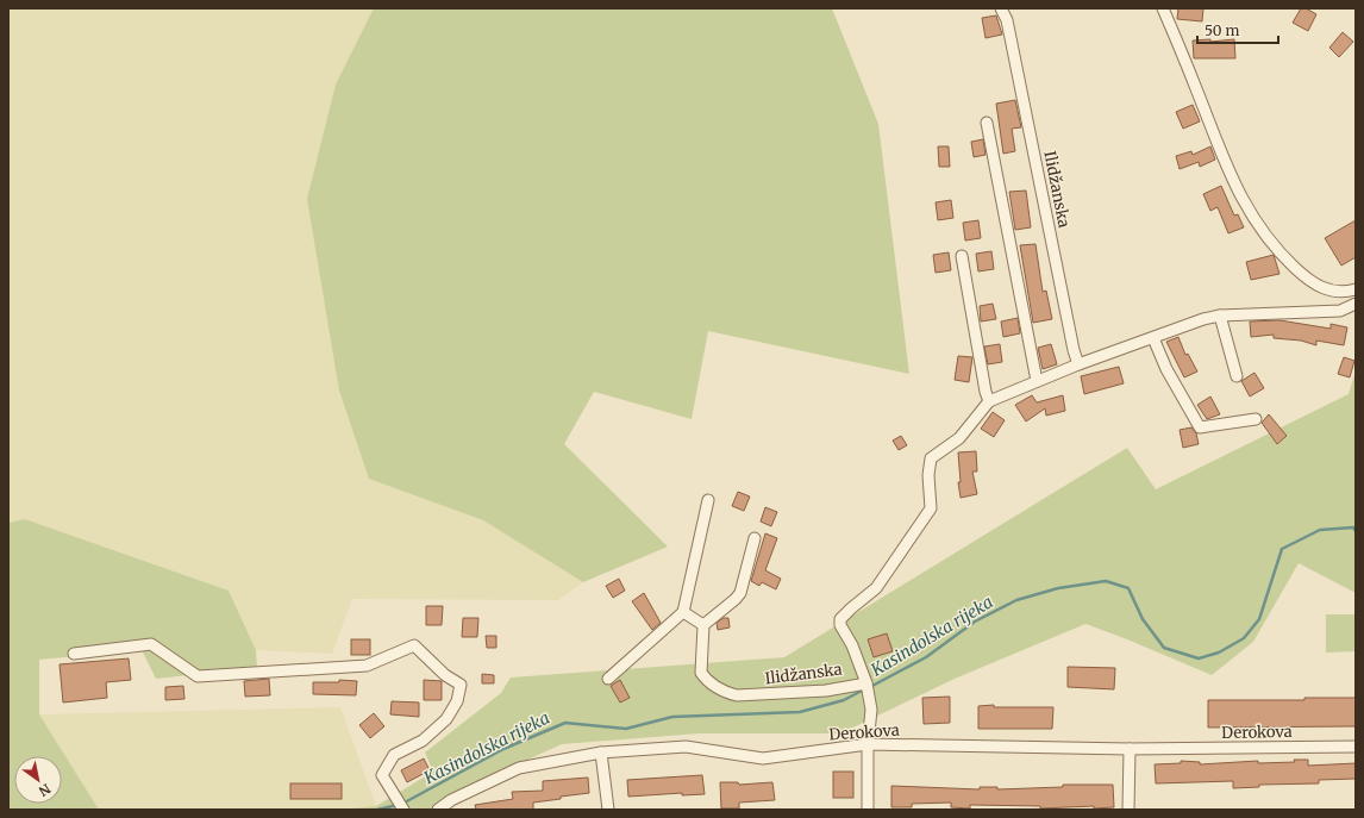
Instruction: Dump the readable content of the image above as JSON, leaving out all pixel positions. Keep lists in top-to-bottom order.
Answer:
{
  "streets": {
    "street": ["Ilidžanska", "Derokova"]
  },
  "water": ["Kasindolska rijeka"],
  "scale_bar": "50 m",
  "north": "bottom right"
}
